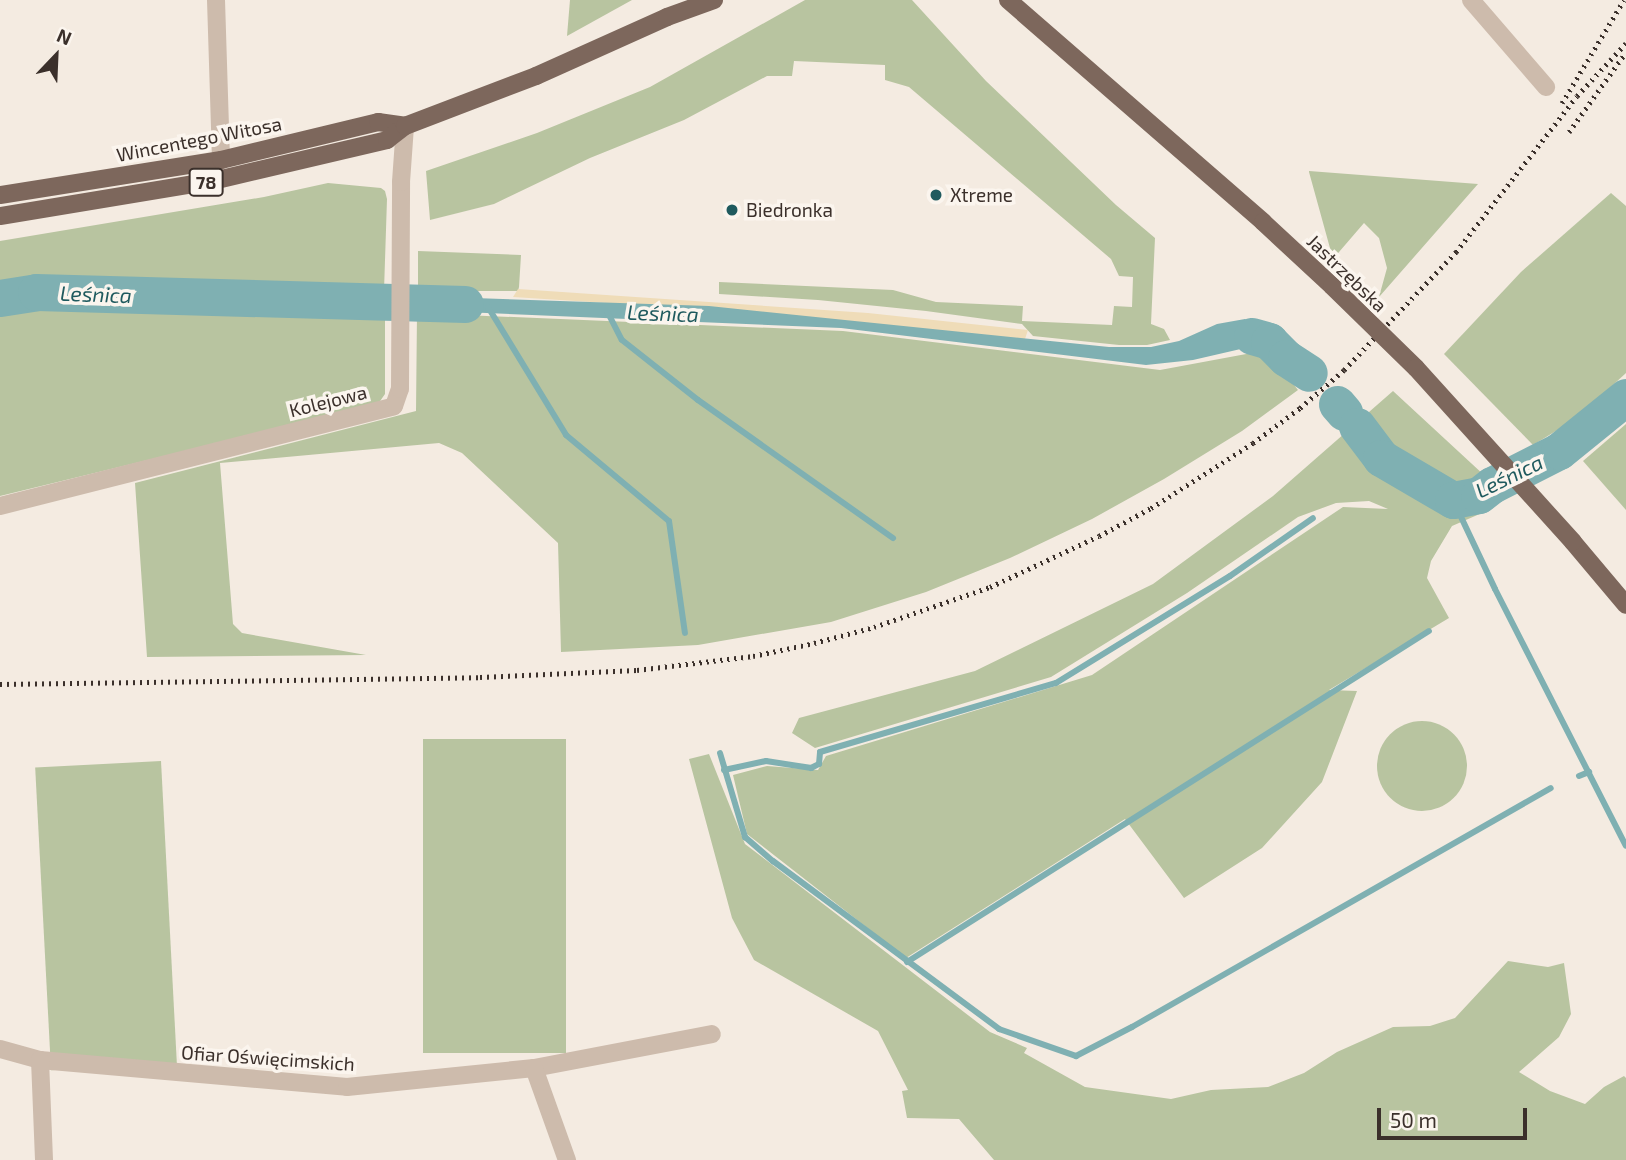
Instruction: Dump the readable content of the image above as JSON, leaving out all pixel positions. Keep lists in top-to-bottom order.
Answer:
{
  "streets": {
    "main road": ["Wincentego Witosa", "78", "Jastrzębska"],
    "street": ["Kolejowa", "Ofiar Oświęcimskich"]
  },
  "crossings": [
    ["Wincentego Witosa", "Kolejowa"]
  ],
  "water": ["Leśnica"],
  "places": ["Xtreme", "Biedronka"],
  "scale_bar": "50 m",
  "north": "top right"
}
